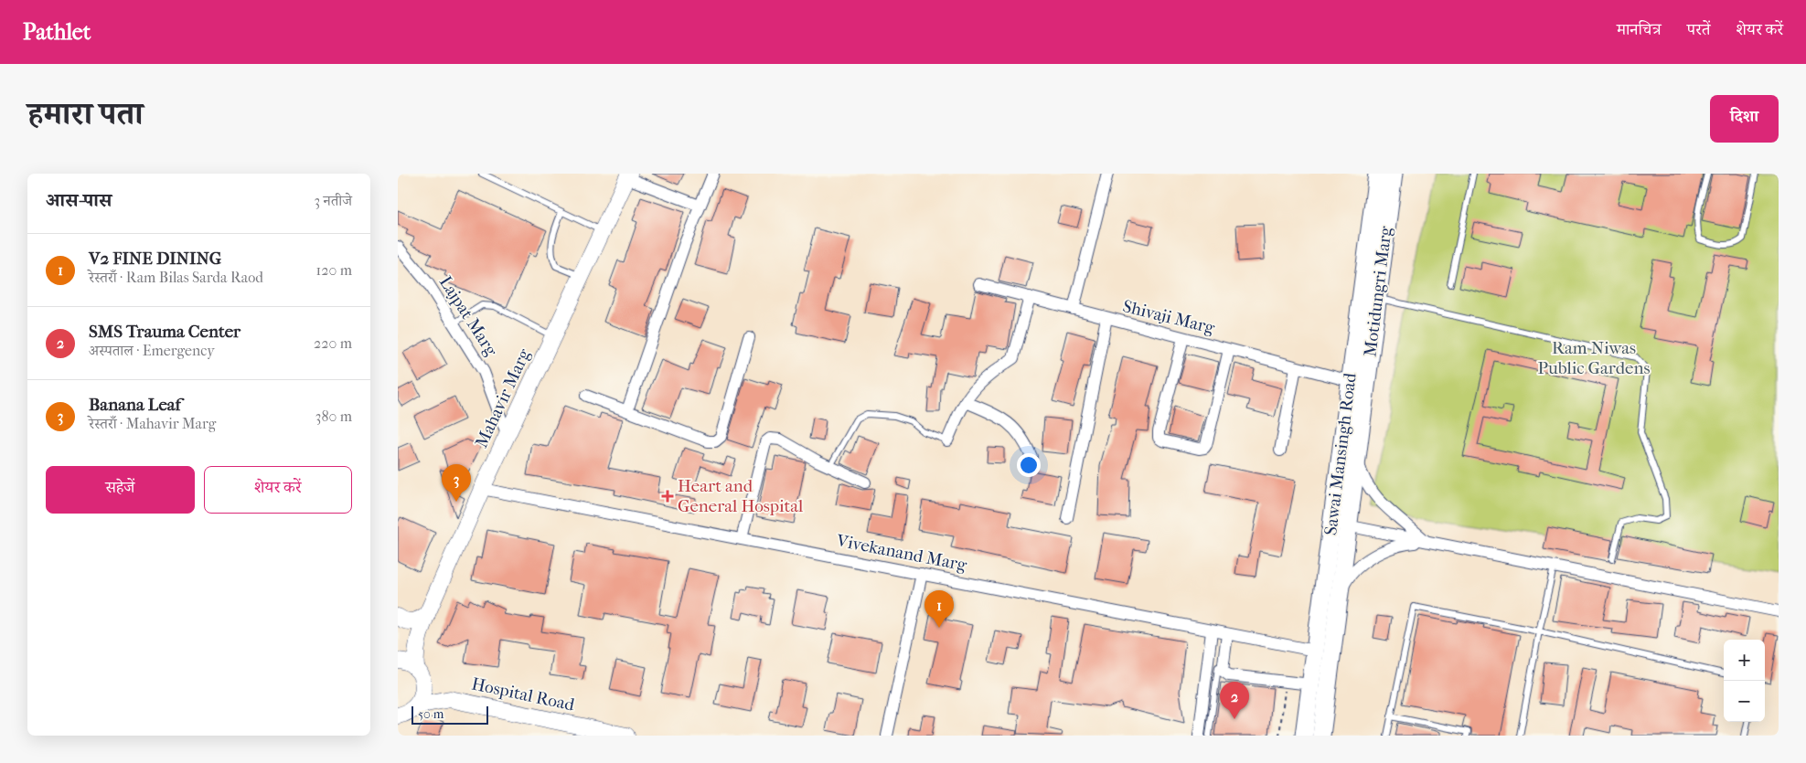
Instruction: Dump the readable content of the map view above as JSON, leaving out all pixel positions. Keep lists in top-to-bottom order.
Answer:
{
  "streets": {
    "main road": ["Motidungri Marg", "Sawai Mansingh Road"],
    "street": [
      "Lajpat Marg",
      "Shivaji Marg",
      "Mahavir Marg",
      "Vivekanand Marg",
      "Hospital Road"
    ]
  },
  "crossings": [
    ["Lajpat Marg", "Mahavir Marg"],
    ["Shivaji Marg", "Sawai Mansingh Road"],
    ["Mahavir Marg", "Vivekanand Marg"],
    ["Sawai Mansingh Road", "Vivekanand Marg"]
  ],
  "parks": ["Ram Niwas Public Gardens"],
  "places": {
    "health": ["Heart and General Hospital"]
  },
  "scale_bar": "50 m",
  "page": {
    "header": "Pathlet",
    "nav": ["मानचित्र", "परतें", "शेयर करें"],
    "title": "हमारा पता",
    "buttons": [
      "दिशा",
      ["सहेजें", "शेयर करें"]
    ],
    "heading": ["आस-पास", "3 नतीजे"],
    "list": [
      {
        "mark": "1",
        "name": "V2 FINE DINING",
        "note": "रेस्तराँ · Ram Bilas Sarda Raod",
        "value": "120 m"
      },
      {
        "mark": "2",
        "name": "SMS Trauma Center",
        "note": "अस्पताल · Emergency",
        "value": "220 m"
      },
      {
        "mark": "3",
        "name": "Banana Leaf",
        "note": "रेस्तराँ · Mahavir Marg",
        "value": "380 m"
      }
    ],
    "pins": ["3", "1", "2"],
    "map_buttons": ["+", "−"],
    "scale": "50 m"
  }
}
